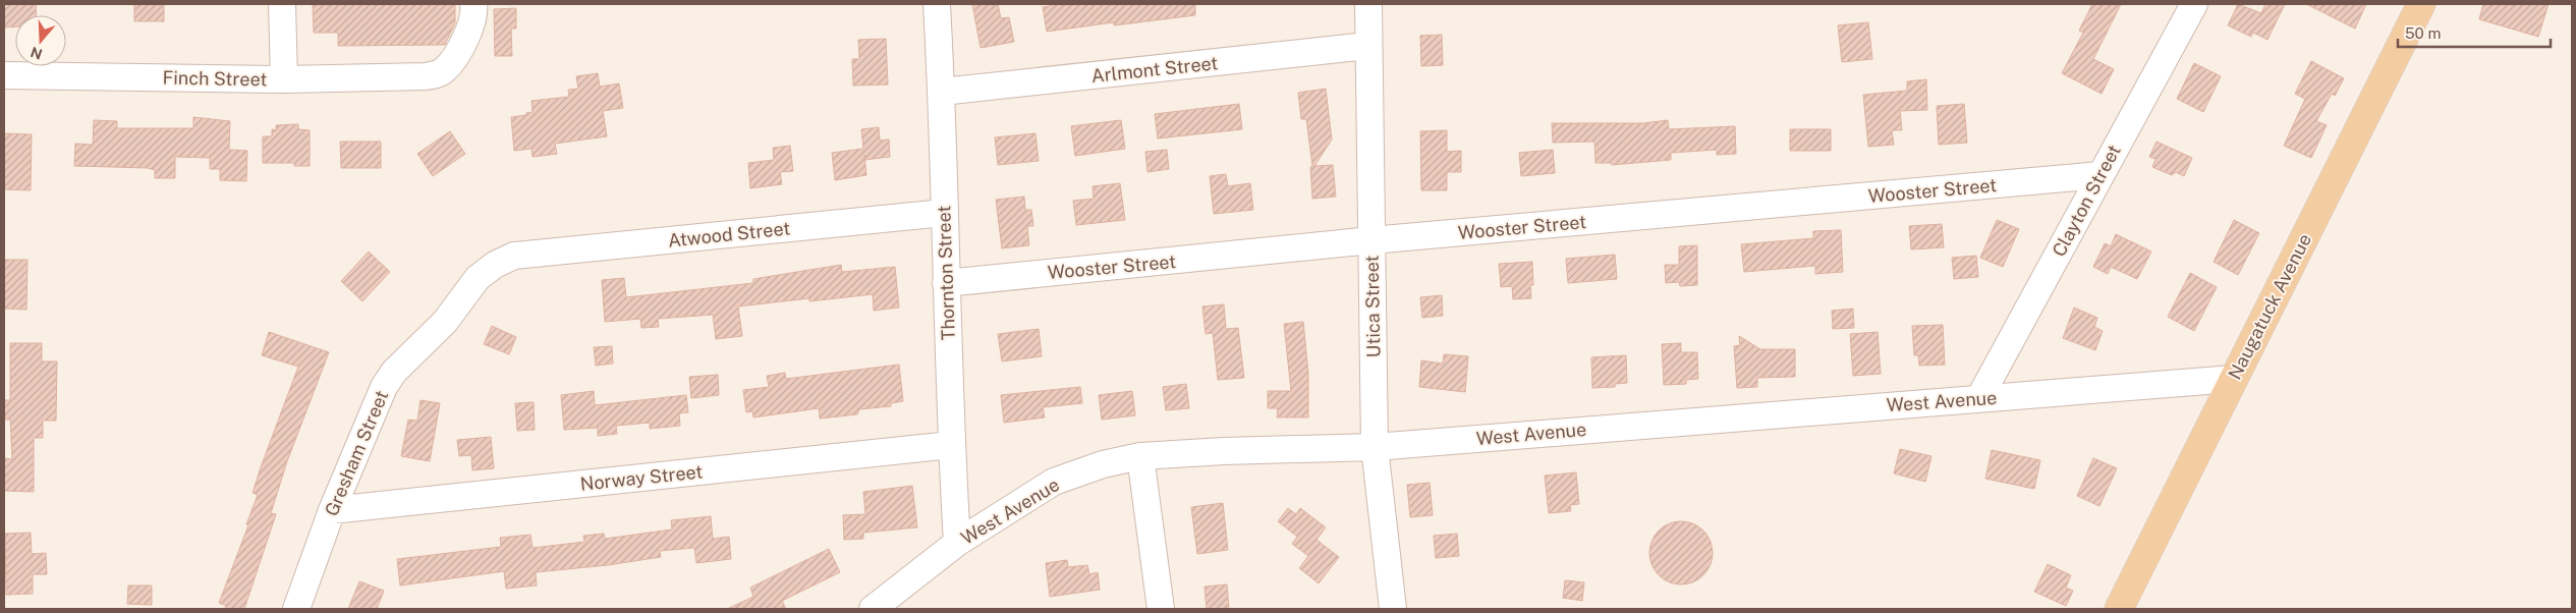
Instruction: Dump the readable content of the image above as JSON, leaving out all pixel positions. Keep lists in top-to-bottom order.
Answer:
{
  "streets": {
    "main road": ["Naugatuck Avenue"],
    "street": [
      "Arlmont Street",
      "Finch Street",
      "Wooster Street",
      "Clayton Street",
      "Atwood Street",
      "Thornton Street",
      "Utica Street",
      "West Avenue",
      "Gresham Street",
      "Norway Street"
    ]
  },
  "crossings": [
    ["Arlmont Street", "Thornton Street"],
    ["Arlmont Street", "Utica Street"],
    ["Wooster Street", "Clayton Street"],
    ["Wooster Street", "Thornton Street"],
    ["Wooster Street", "Utica Street"],
    ["Clayton Street", "West Avenue"],
    ["Atwood Street", "Thornton Street"],
    ["Atwood Street", "Gresham Street"],
    ["Thornton Street", "West Avenue"],
    ["Thornton Street", "Norway Street"],
    ["Utica Street", "West Avenue"],
    ["Naugatuck Avenue", "West Avenue"],
    ["Gresham Street", "Norway Street"]
  ],
  "scale_bar": "50 m",
  "north": "bottom"
}
